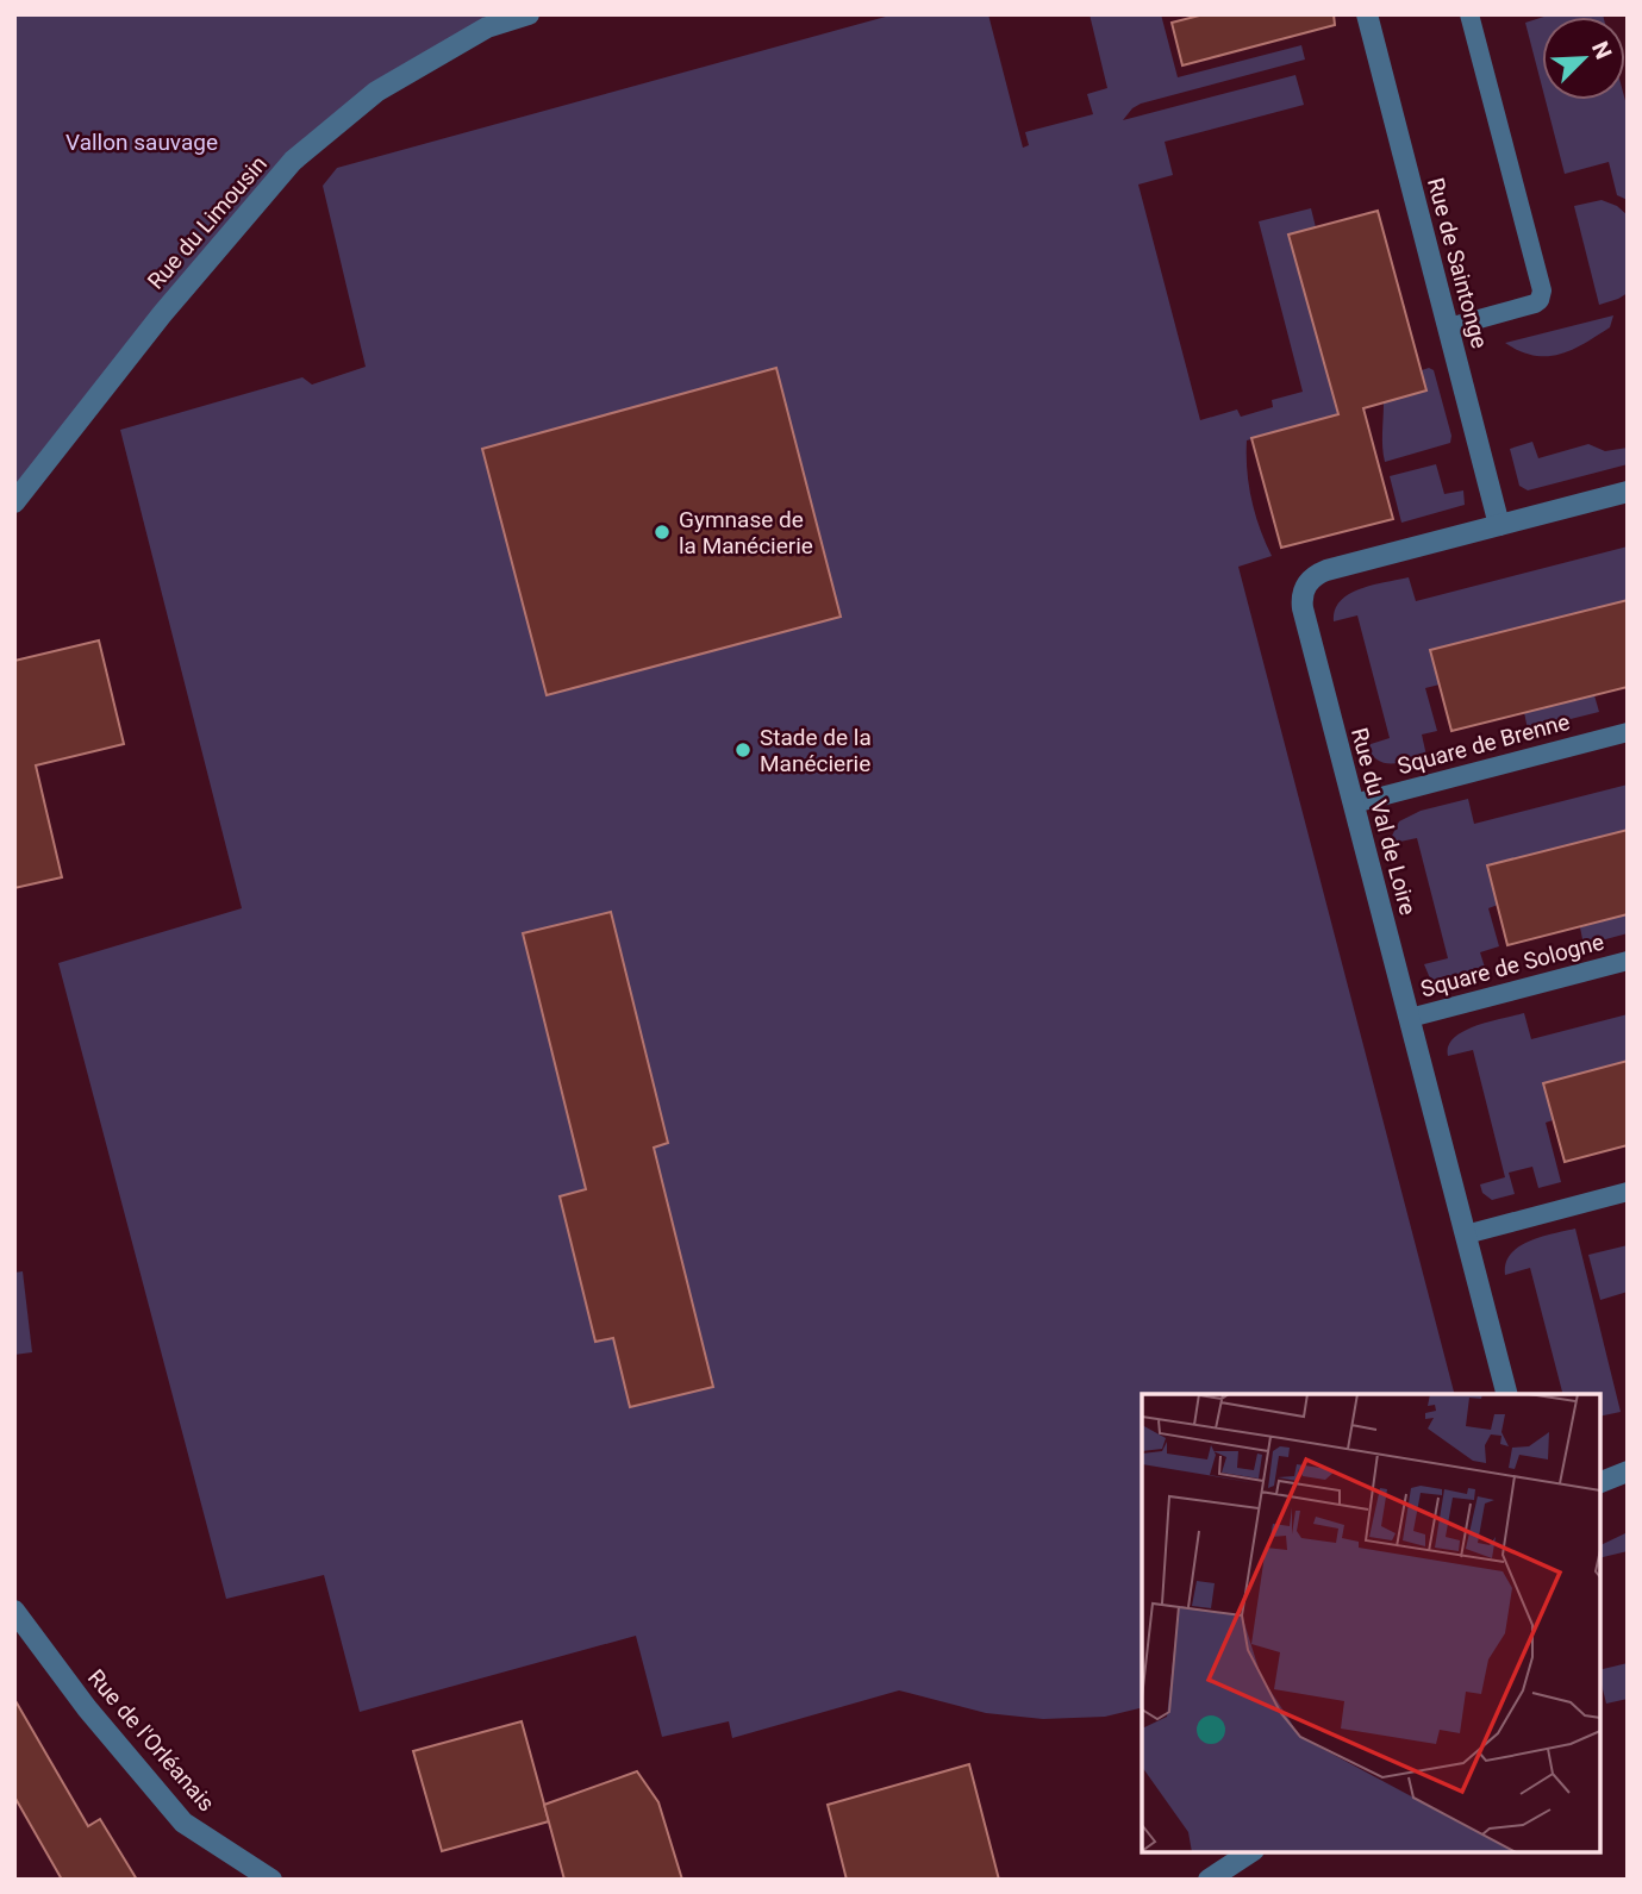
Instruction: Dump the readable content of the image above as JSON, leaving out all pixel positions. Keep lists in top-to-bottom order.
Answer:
{
  "streets": {
    "street": [
      "Rue du Limousin",
      "Rue de Saintonge",
      "Rue du Val de Loire",
      "Rue de l'Orléanais"
    ],
    "lane": ["Square de Brenne", "Square de Sologne"]
  },
  "crossings": [
    ["Rue de Saintonge", "Rue du Val de Loire"],
    ["Square de Brenne", "Rue du Val de Loire"],
    ["Rue du Val de Loire", "Square de Sologne"]
  ],
  "parks": ["Vallon sauvage"],
  "places": ["Gymnase de la Manécierie", "Stade de la Manécierie"],
  "north": "top right"
}
